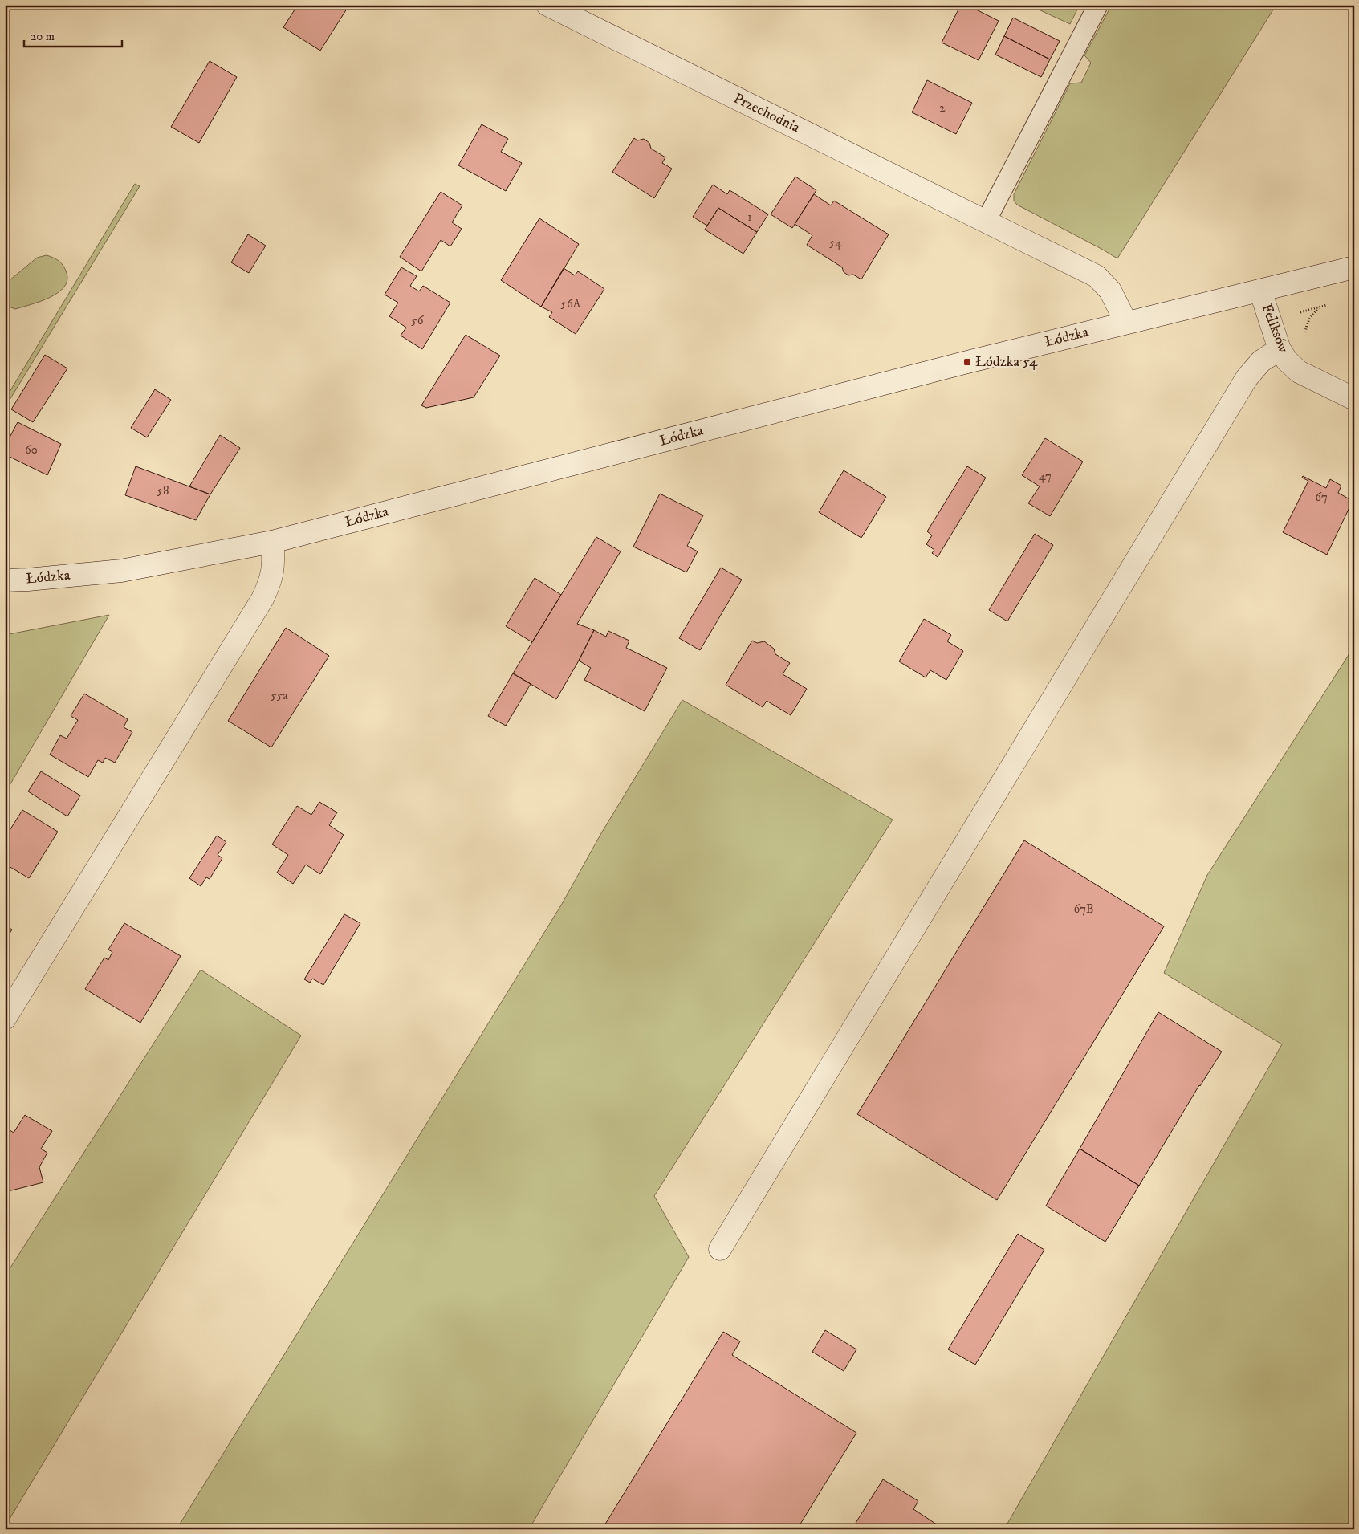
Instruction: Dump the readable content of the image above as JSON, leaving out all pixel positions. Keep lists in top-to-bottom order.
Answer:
{
  "streets": {
    "street": ["Przechodnia", "Feliksów", "Łódzka"]
  },
  "crossings": [
    ["Przechodnia", "Łódzka"],
    ["Feliksów", "Łódzka"]
  ],
  "places": {
    "transit": ["Łódzka 54"]
  },
  "house_numbers": [
    "2",
    "1",
    "54",
    "56A",
    "56",
    "60",
    "47",
    "58",
    "67",
    "55a",
    "67B"
  ],
  "scale_bar": "20 m"
}
